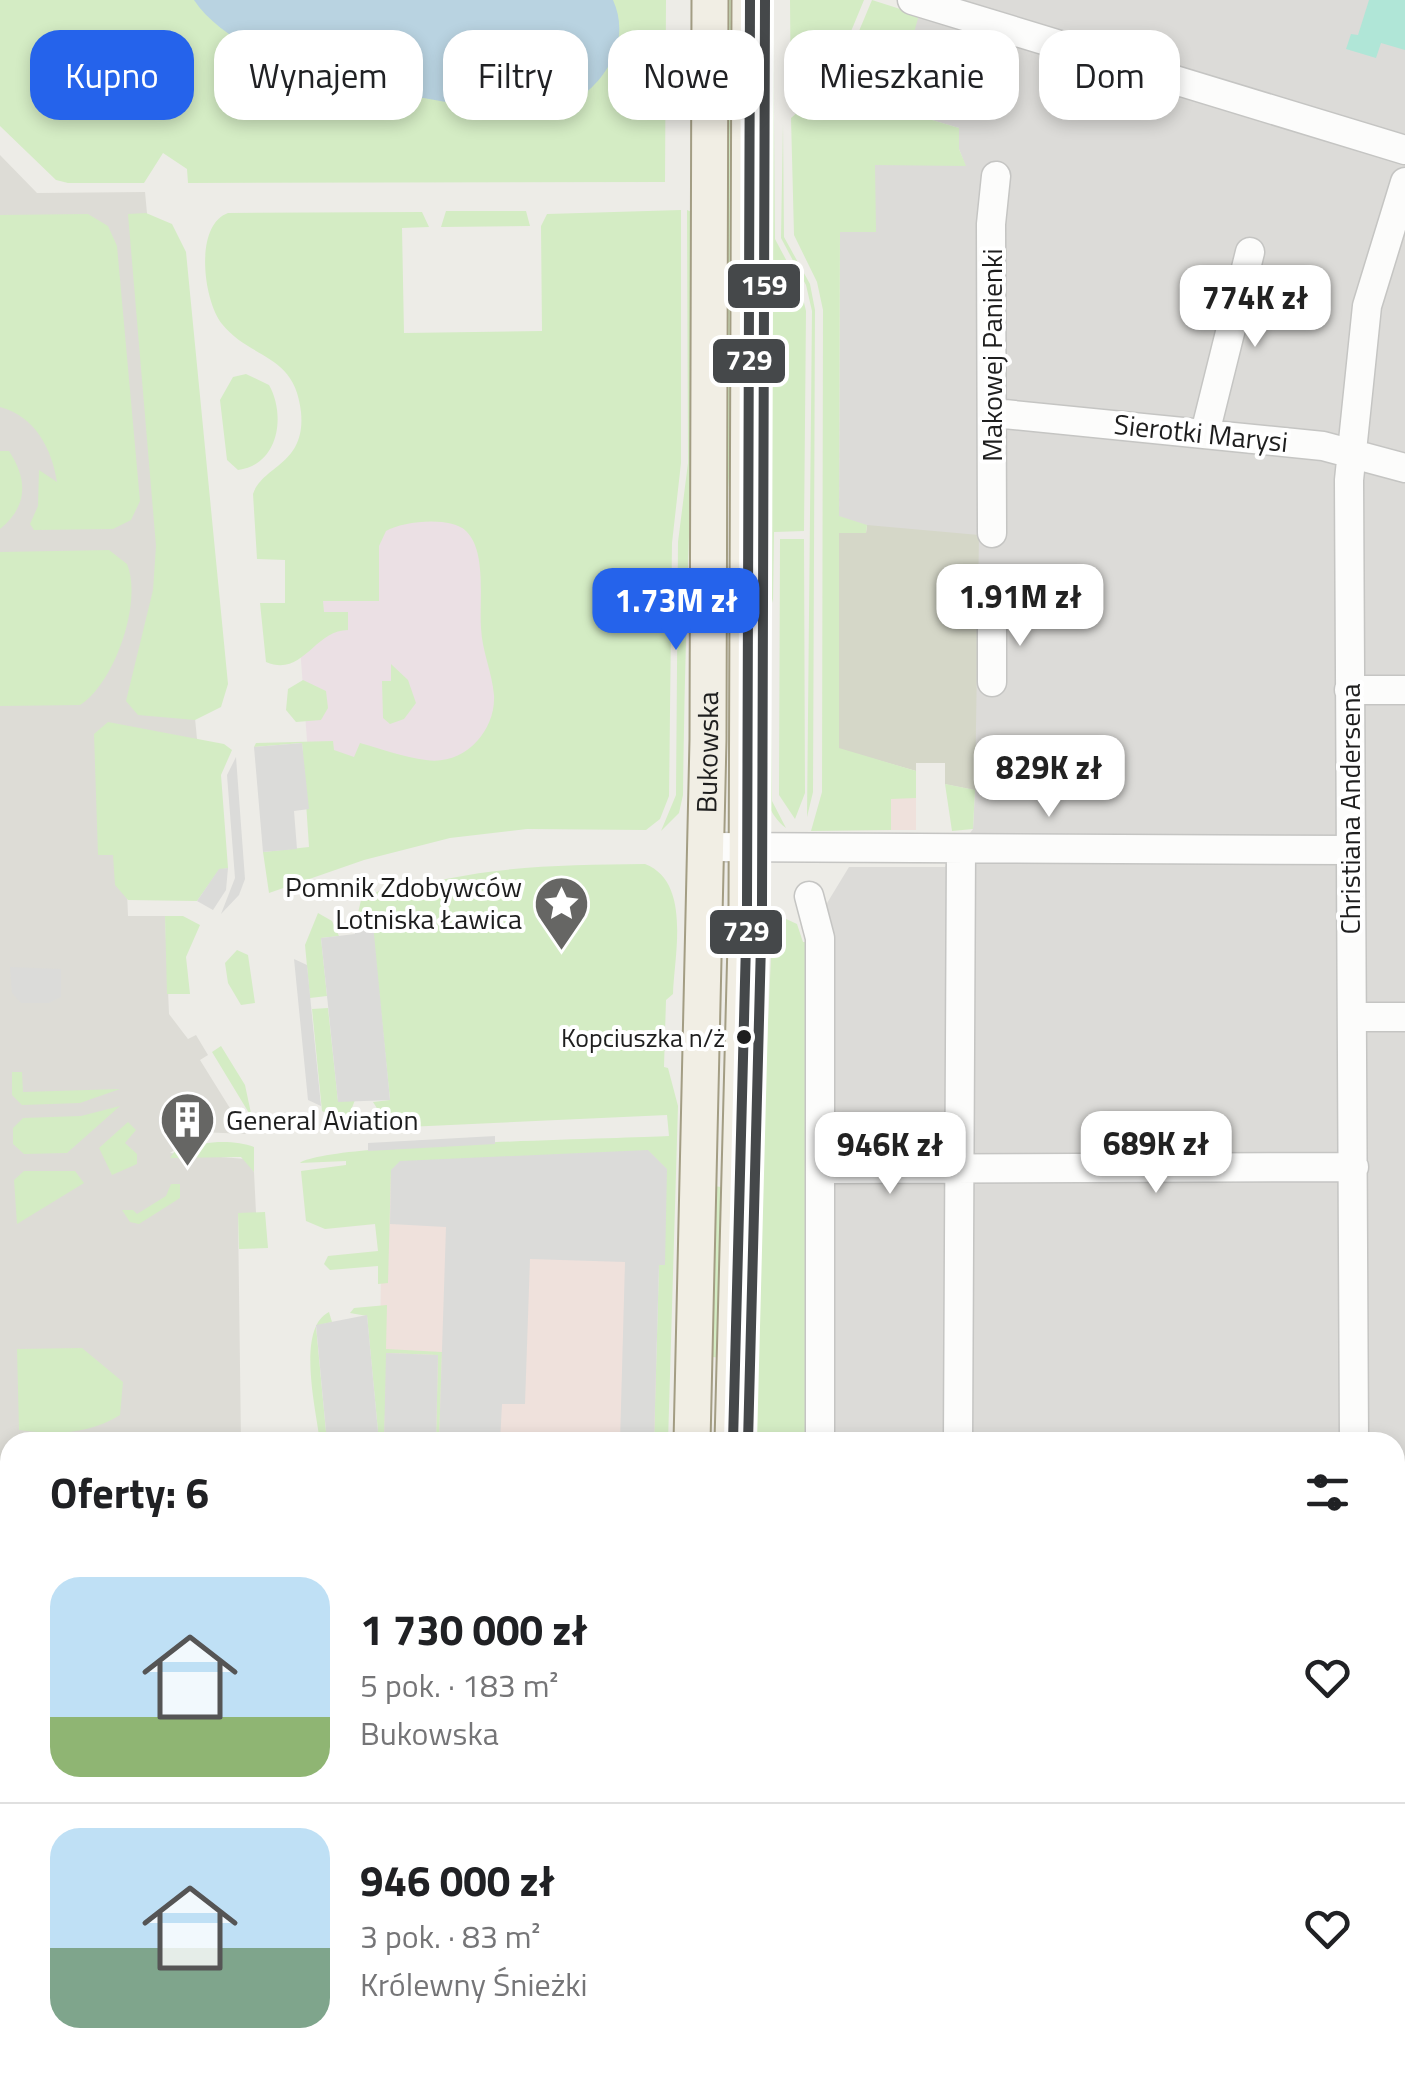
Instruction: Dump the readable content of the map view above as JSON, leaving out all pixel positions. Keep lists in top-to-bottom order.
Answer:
{
  "streets": {
    "main road": ["Bukowska"],
    "street": ["Makowej Panienki", "Sierotki Marysi", "Christiana Andersena"]
  },
  "crossings": [
    ["Makowej Panienki", "Sierotki Marysi"],
    ["Sierotki Marysi", "Christiana Andersena"]
  ],
  "places": {
    "place": ["Pomnik Zdobywców Lotniska Ławica"],
    "other": ["Kopciuszka n/ż"],
    "building": ["General Aviation"]
  },
  "lines": ["transit line 729", "transit line 159"],
  "page": {
    "chip": [
      "Kupno",
      "Wynajem",
      "Filtry",
      "Nowe",
      "Mieszkanie",
      "Dom"
    ],
    "price": [
      "774K zł",
      "1.91M zł",
      "1.73M zł",
      "829K zł",
      "689K zł",
      "946K zł"
    ],
    "heading": "Oferty: 6",
    "list": [
      {
        "name": "1 730 000 zł",
        "note": "5 pok. · 183 m² · Bukowska"
      },
      {
        "name": "946 000 zł",
        "note": "3 pok. · 83 m² · Królewny Śnieżki"
      }
    ]
  }
}
